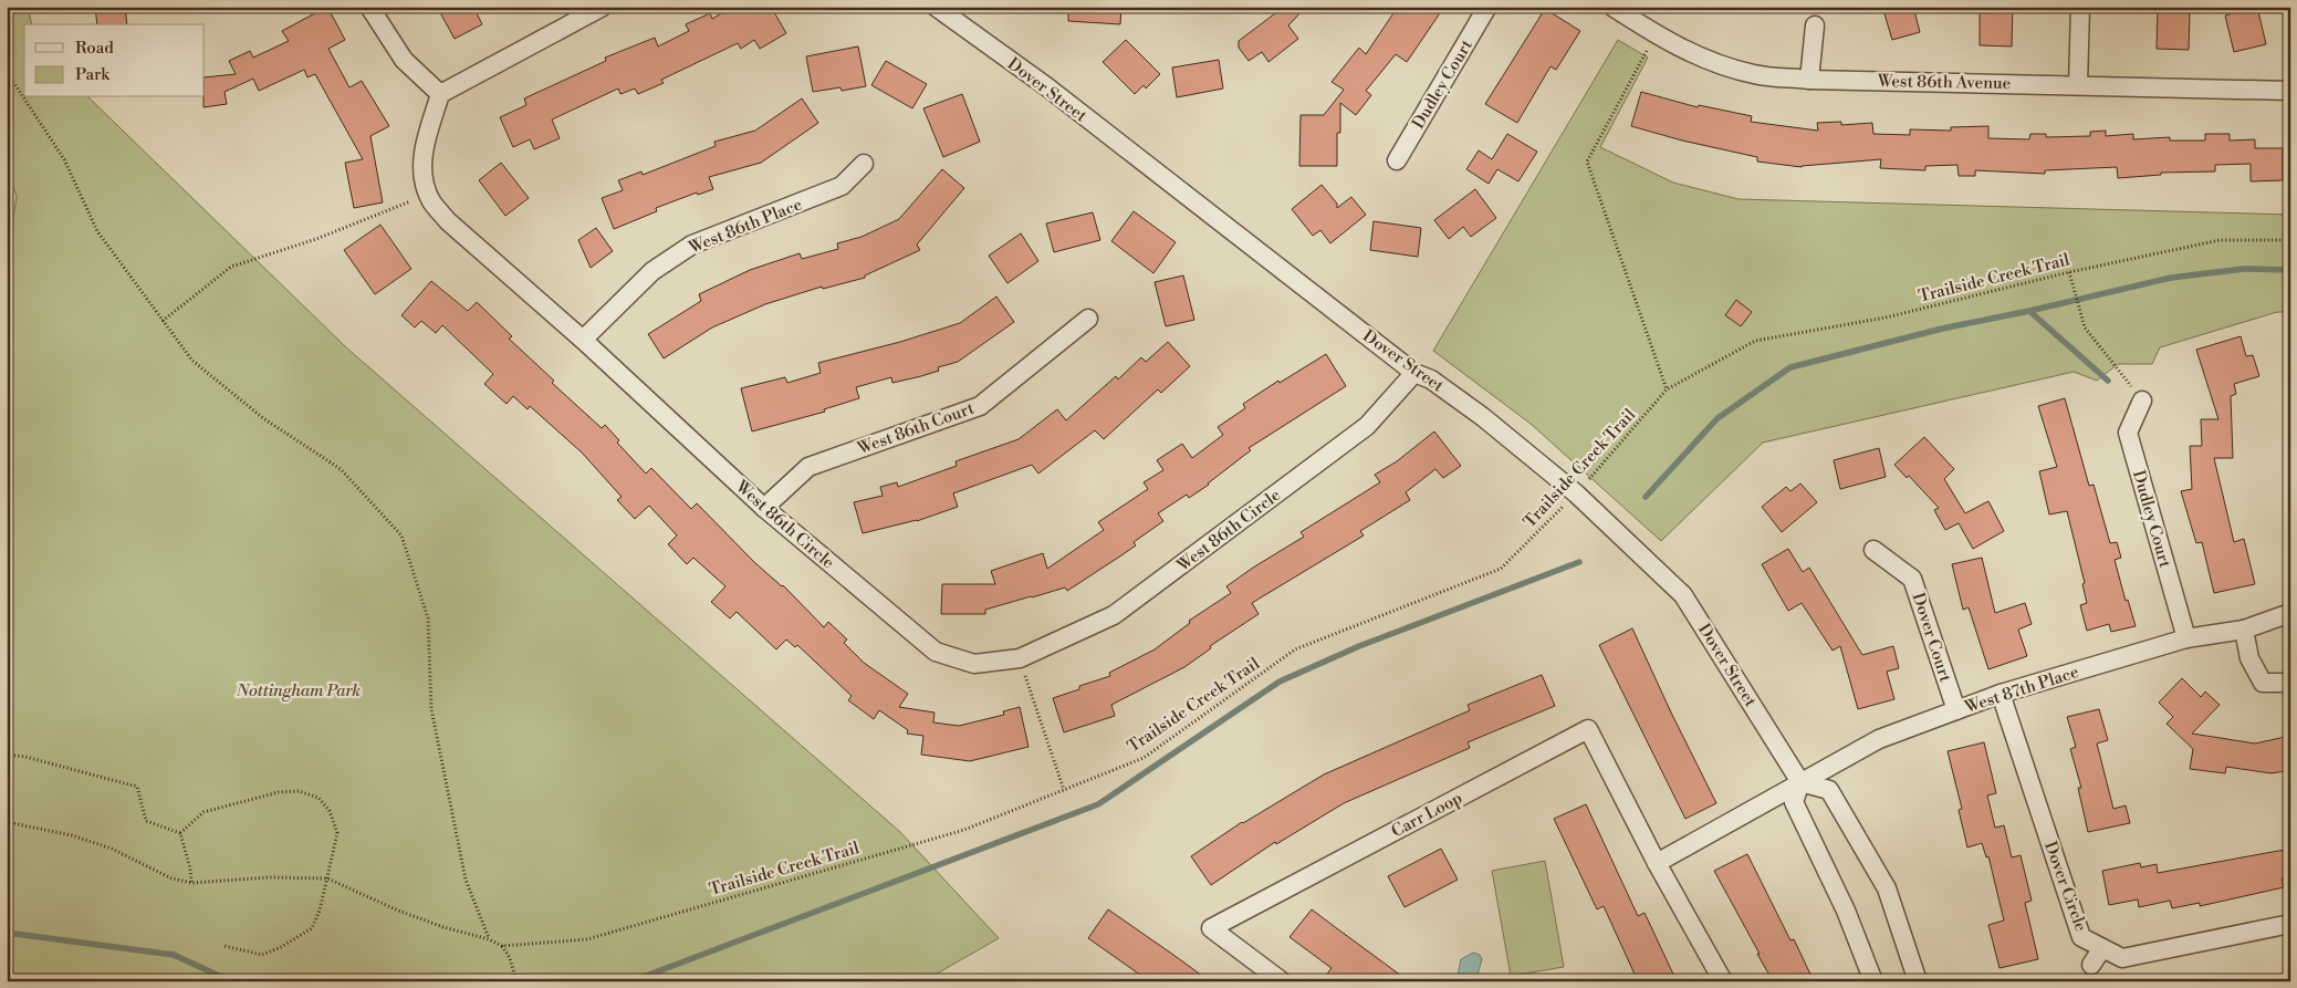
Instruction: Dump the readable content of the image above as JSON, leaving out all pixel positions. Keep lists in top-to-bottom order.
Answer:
{
  "streets": {
    "street": [
      "West 86th Avenue",
      "Dudley Court",
      "Dover Street",
      "West 86th Place",
      "West 86th Court",
      "West 86th Circle",
      "Dover Court",
      "West 87th Place",
      "Carr Loop",
      "Dover Circle"
    ],
    "path": ["Trailside Creek Trail"]
  },
  "crossings": [
    ["Dudley Court", "West 87th Place"],
    ["Dover Street", "Trailside Creek Trail"],
    ["Dover Street", "West 86th Circle"],
    ["Dover Street", "West 87th Place"],
    ["West 86th Place", "West 86th Circle"],
    ["West 86th Court", "West 86th Circle"],
    ["Dover Court", "West 87th Place"],
    ["West 87th Place", "Dover Circle"]
  ],
  "parks": ["Nottingham Park"],
  "legend": ["Road", "Park"]
}
